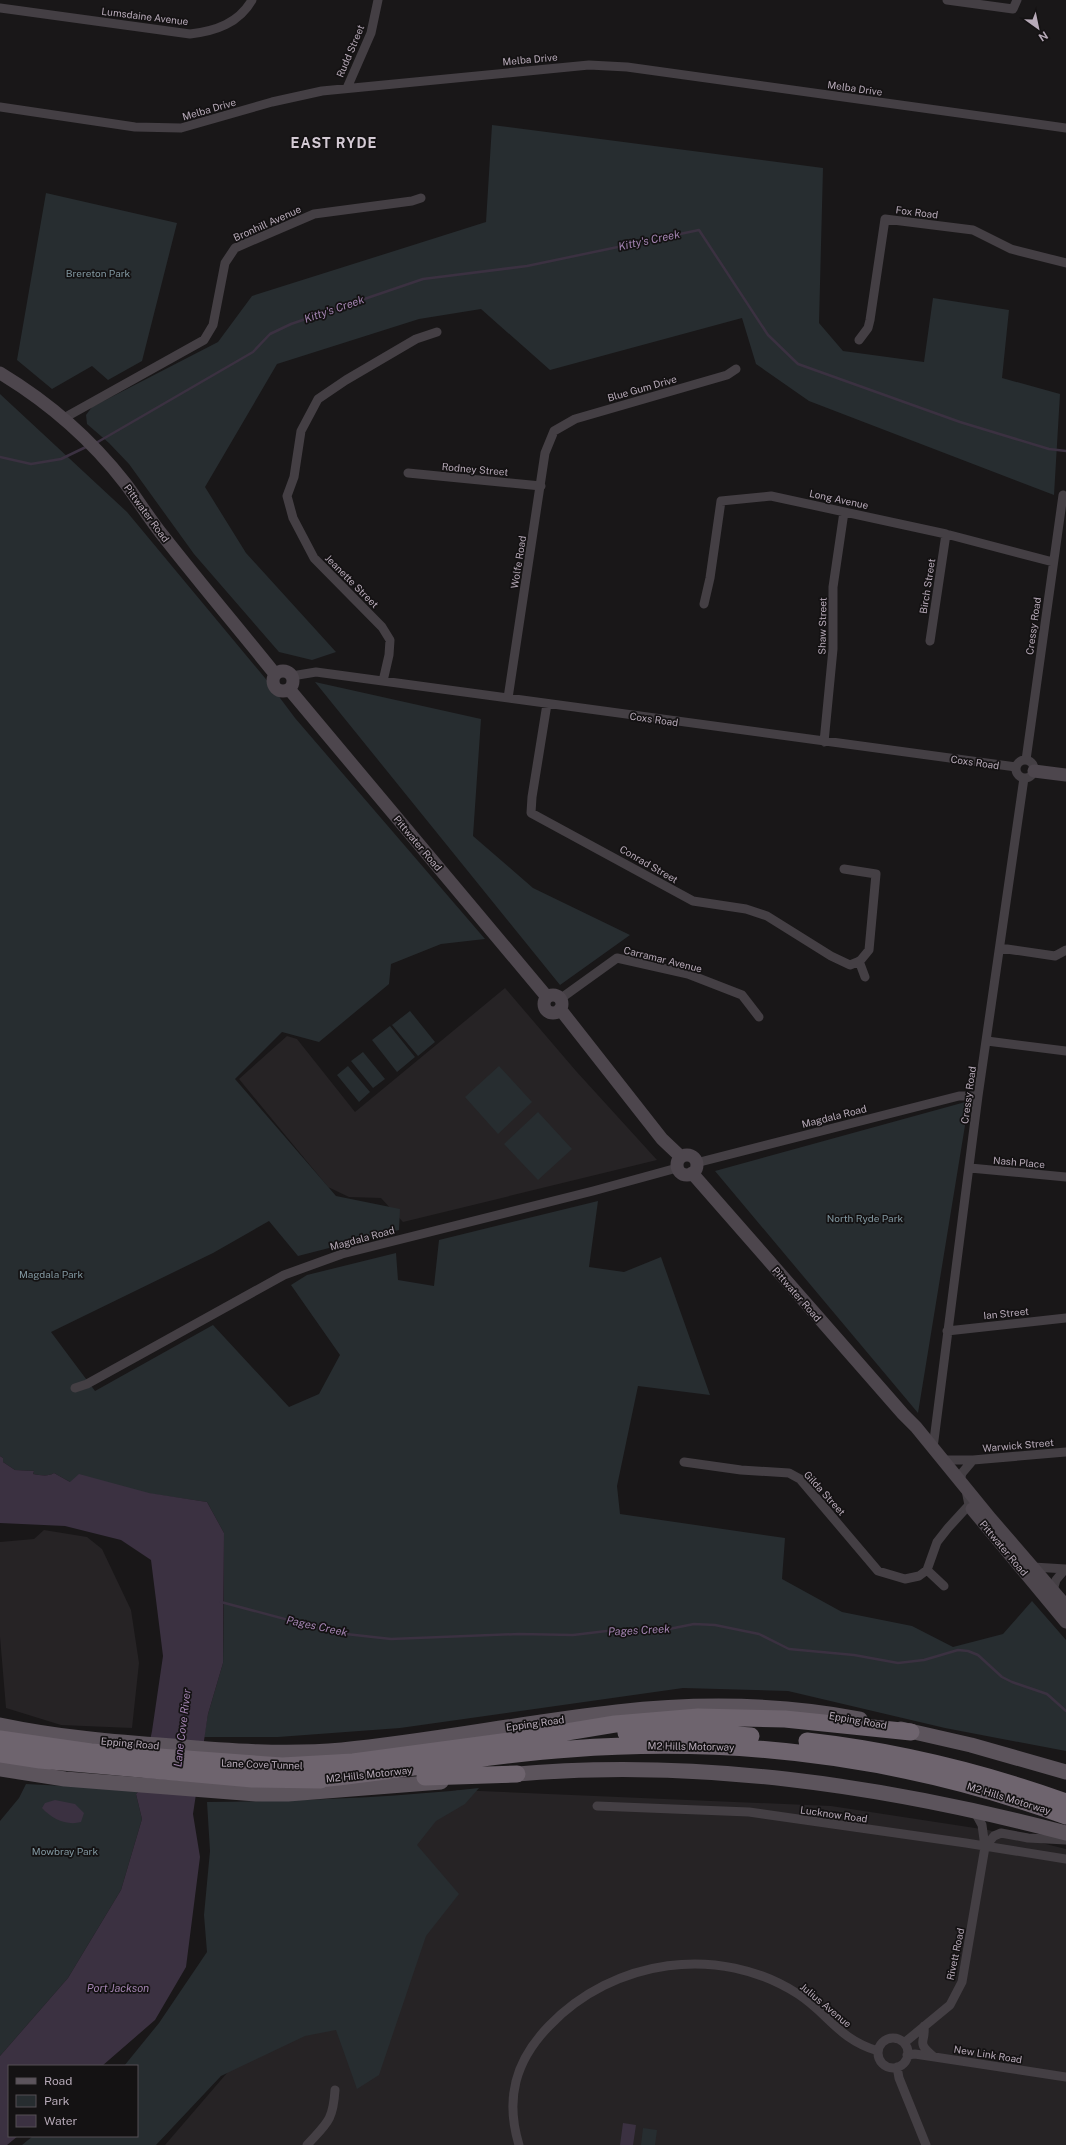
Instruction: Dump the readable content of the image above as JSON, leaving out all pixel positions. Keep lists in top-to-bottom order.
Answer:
{
  "streets": {
    "highway": ["M2 Hills Motorway", "Lane Cove Tunnel"],
    "main road": ["Pittwater Road", "Epping Road"],
    "street": [
      "Lumsdaine Avenue",
      "Rudd Street",
      "Melba Drive",
      "Fox Road",
      "Bronhill Avenue",
      "Blue Gum Drive",
      "Rodney Street",
      "Long Avenue",
      "Wolfe Road",
      "Jeanette Street",
      "Birch Street",
      "Shaw Street",
      "Cressy Road",
      "Coxs Road",
      "Conrad Street",
      "Carramar Avenue",
      "Magdala Road",
      "Nash Place",
      "Ian Street",
      "Warwick Street",
      "Gilda Street",
      "Lucknow Road",
      "Rivett Road",
      "Julius Avenue",
      "New Link Road"
    ]
  },
  "crossings": [
    ["Rudd Street", "Melba Drive"],
    ["Bronhill Avenue", "Pittwater Road"],
    ["Blue Gum Drive", "Wolfe Road"],
    ["Rodney Street", "Wolfe Road"],
    ["Long Avenue", "Birch Street"],
    ["Long Avenue", "Shaw Street"],
    ["Long Avenue", "Cressy Road"],
    ["Pittwater Road", "Cressy Road"],
    ["Pittwater Road", "Coxs Road"],
    ["Pittwater Road", "Carramar Avenue"],
    ["Pittwater Road", "Magdala Road"],
    ["Pittwater Road", "Warwick Street"],
    ["Wolfe Road", "Coxs Road"],
    ["Jeanette Street", "Coxs Road"],
    ["Shaw Street", "Coxs Road"],
    ["Cressy Road", "Coxs Road"],
    ["Cressy Road", "Magdala Road"],
    ["Cressy Road", "Nash Place"],
    ["Cressy Road", "Ian Street"],
    ["Coxs Road", "Conrad Street"],
    ["Epping Road", "Lane Cove Tunnel"],
    ["M2 Hills Motorway", "Lane Cove Tunnel"],
    ["Lucknow Road", "Rivett Road"],
    ["Rivett Road", "Julius Avenue"],
    ["Rivett Road", "New Link Road"],
    ["Julius Avenue", "New Link Road"]
  ],
  "districts": ["EAST RYDE"],
  "water": [
    "Kitty's Creek",
    "Pages Creek",
    "Lane Cove River",
    "Port Jackson"
  ],
  "parks": [
    "Brereton Park",
    "North Ryde Park",
    "Magdala Park",
    "Mowbray Park"
  ],
  "legend": ["Road", "Park", "Water"],
  "north": "bottom right"
}
